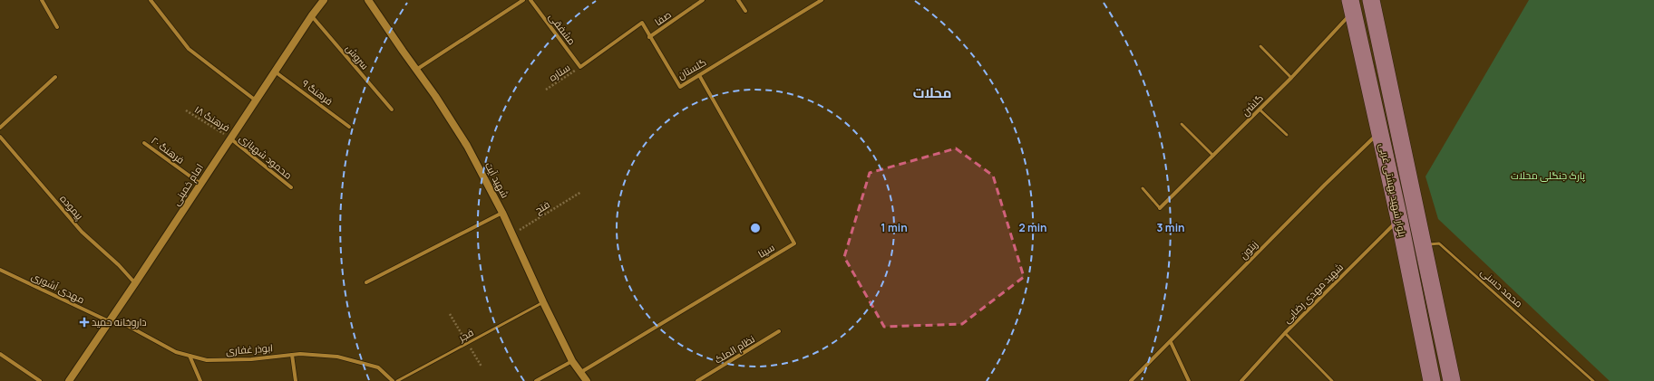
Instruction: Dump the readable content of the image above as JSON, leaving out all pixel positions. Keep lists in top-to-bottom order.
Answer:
{
  "streets": {
    "main road": ["شهید آیت", "امام خمینی", "بلوار شهید بهشتی غربی"],
    "street": [
      "صفا",
      "مشفقی",
      "سروش",
      "گلستان",
      "فرهنگ ۹",
      "گلشن",
      "فرهنگ ۲۰",
      "محمود شهبازی",
      "پیموده",
      "زیتون",
      "سینا",
      "مهدی آشوری",
      "شهید مهدی رضایی",
      "ابوذر غفاری",
      "نظام الملک"
    ],
    "lane": ["محمد حسنی", "فجر"],
    "path": ["ستاره", "فرهنگ ۱۸", "فتح"]
  },
  "crossings": [
    ["صفا", "گلستان"],
    ["مشفقی", "گلستان"],
    ["مشفقی", "ستاره"],
    ["سروش", "امام خمینی"],
    ["گلستان", "ستاره"],
    ["گلستان", "سینا"],
    ["فرهنگ ۹", "امام خمینی"],
    ["گلشن", "بلوار شهید بهشتی غربی"],
    ["فرهنگ ۱۸", "محمود شهبازی"],
    ["فرهنگ ۱۸", "امام خمینی"],
    ["فرهنگ ۲۰", "امام خمینی"],
    ["محمود شهبازی", "امام خمینی"],
    ["شهید آیت", "فتح"],
    ["شهید آیت", "سینا"],
    ["شهید آیت", "فجر"],
    ["امام خمینی", "پیموده"],
    ["امام خمینی", "مهدی آشوری"],
    ["امام خمینی", "ابوذر غفاری"],
    ["بلوار شهید بهشتی غربی", "زیتون"],
    ["بلوار شهید بهشتی غربی", "محمد حسنی"],
    ["بلوار شهید بهشتی غربی", "شهید مهدی رضایی"],
    ["مهدی آشوری", "ابوذر غفاری"]
  ],
  "districts": ["محلات"],
  "parks": ["پارک جنگلی محلات"],
  "places": {
    "health": ["داروخانه حمید"]
  },
  "rings": ["1 min", "2 min", "3 min"]
}
